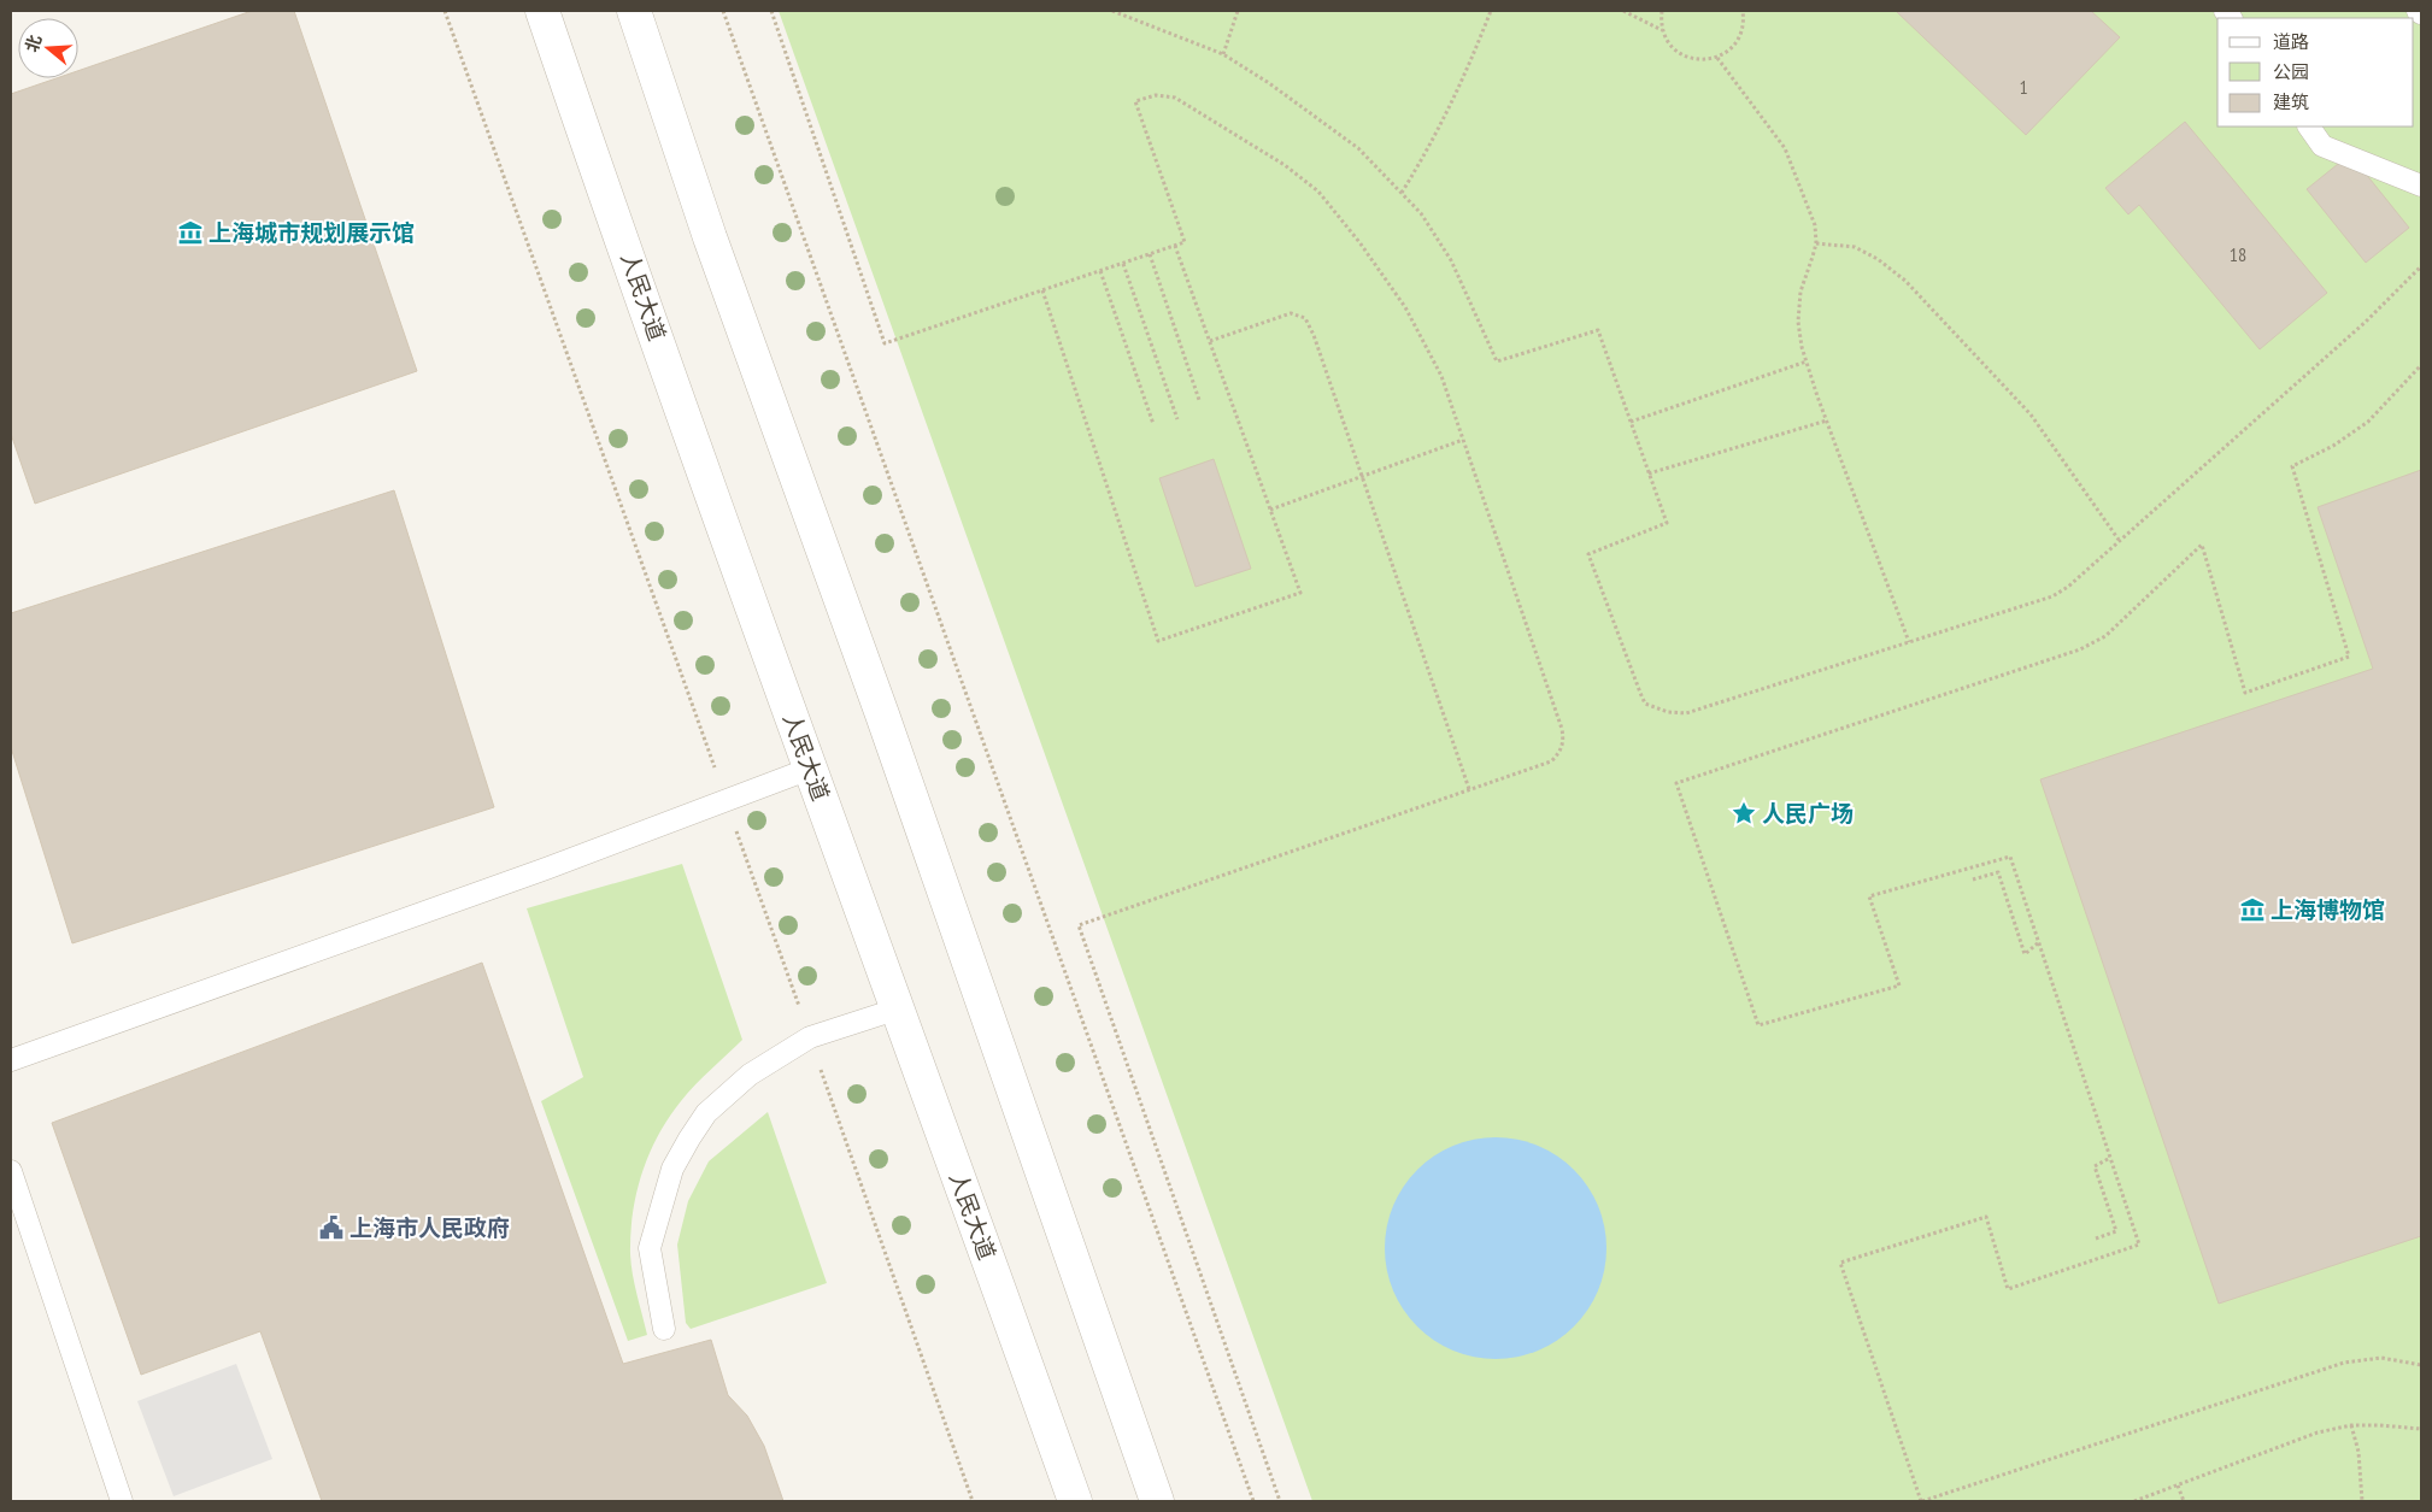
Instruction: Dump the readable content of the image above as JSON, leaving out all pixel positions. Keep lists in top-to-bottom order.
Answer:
{
  "streets": {
    "street": ["人民大道"]
  },
  "places": {
    "museum": ["上海城市规划展示馆", "上海博物馆"],
    "place": ["人民广场"],
    "public building": ["上海市人民政府"]
  },
  "house_numbers": ["1", "18"],
  "legend": ["道路", "公园", "建筑"],
  "north": "left"
}
